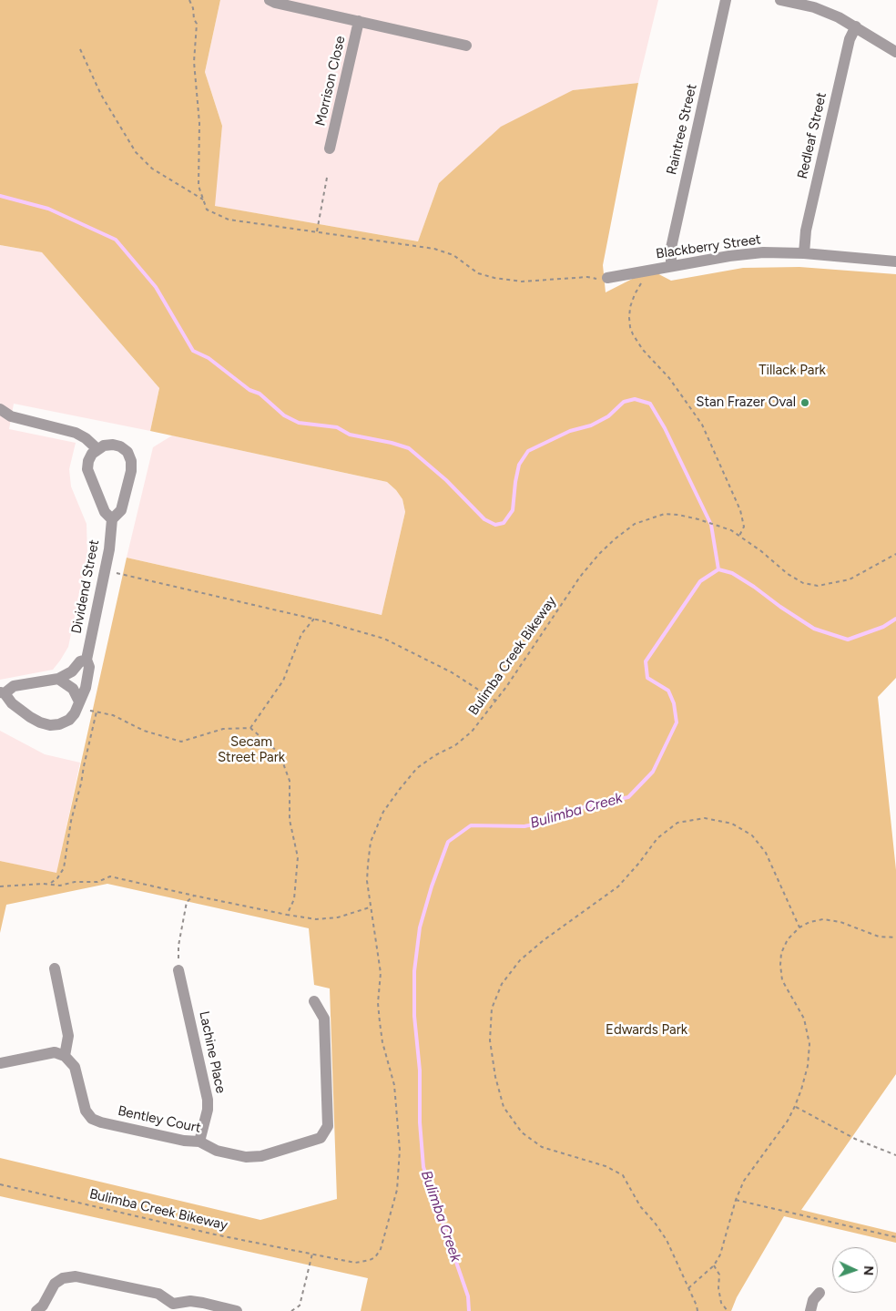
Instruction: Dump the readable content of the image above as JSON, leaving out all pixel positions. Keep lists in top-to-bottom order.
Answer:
{
  "streets": {
    "street": [
      "Morrison Close",
      "Raintree Street",
      "Redleaf Street",
      "Blackberry Street",
      "Dividend Street",
      "Lachine Place",
      "Bentley Court"
    ],
    "path": ["Bulimba Creek Bikeway"]
  },
  "crossings": [
    ["Raintree Street", "Blackberry Street"],
    ["Redleaf Street", "Blackberry Street"],
    ["Lachine Place", "Bentley Court"]
  ],
  "water": ["Bulimba Creek"],
  "parks": ["Tillack Park", "Secam Street Park", "Edwards Park"],
  "places": ["Stan Frazer Oval"],
  "north": "right"
}
